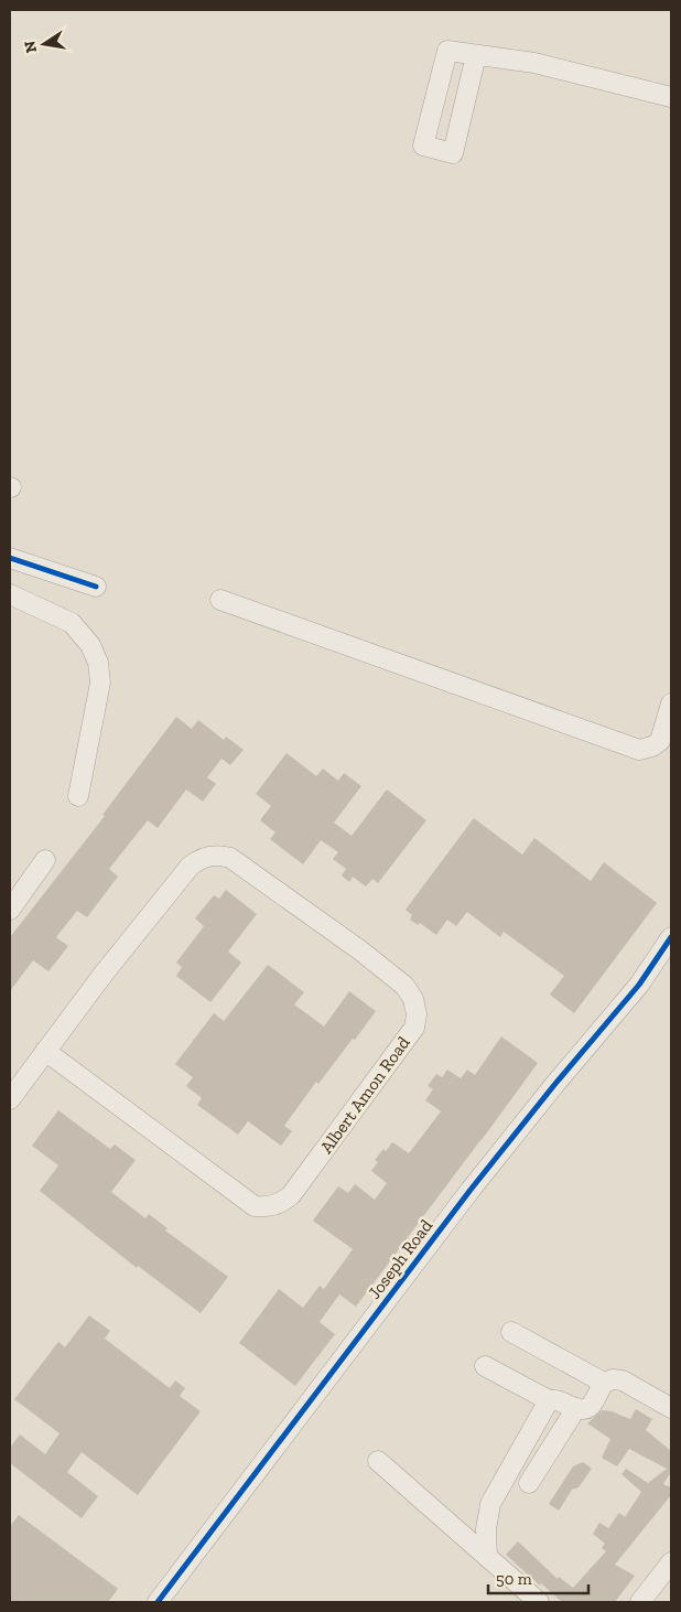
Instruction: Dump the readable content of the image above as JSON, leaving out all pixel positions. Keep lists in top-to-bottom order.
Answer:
{
  "streets": {
    "street": ["Albert Amon Road", "Joseph Road"]
  },
  "scale_bar": "50 m",
  "north": "left"
}
